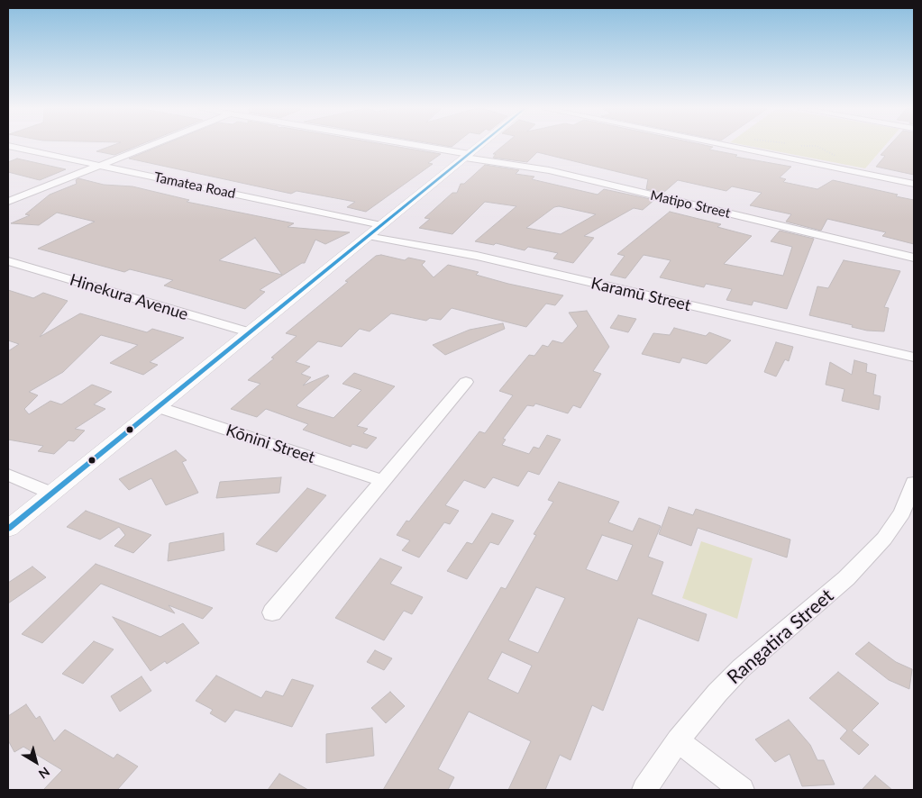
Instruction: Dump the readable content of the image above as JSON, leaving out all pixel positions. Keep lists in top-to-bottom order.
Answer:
{
  "streets": {
    "street": [
      "Tamatea Road",
      "Matipo Street",
      "Karamū Street",
      "Hinekura Avenue",
      "Kōnini Street",
      "Rangatira Street"
    ]
  },
  "north": "bottom right"
}
